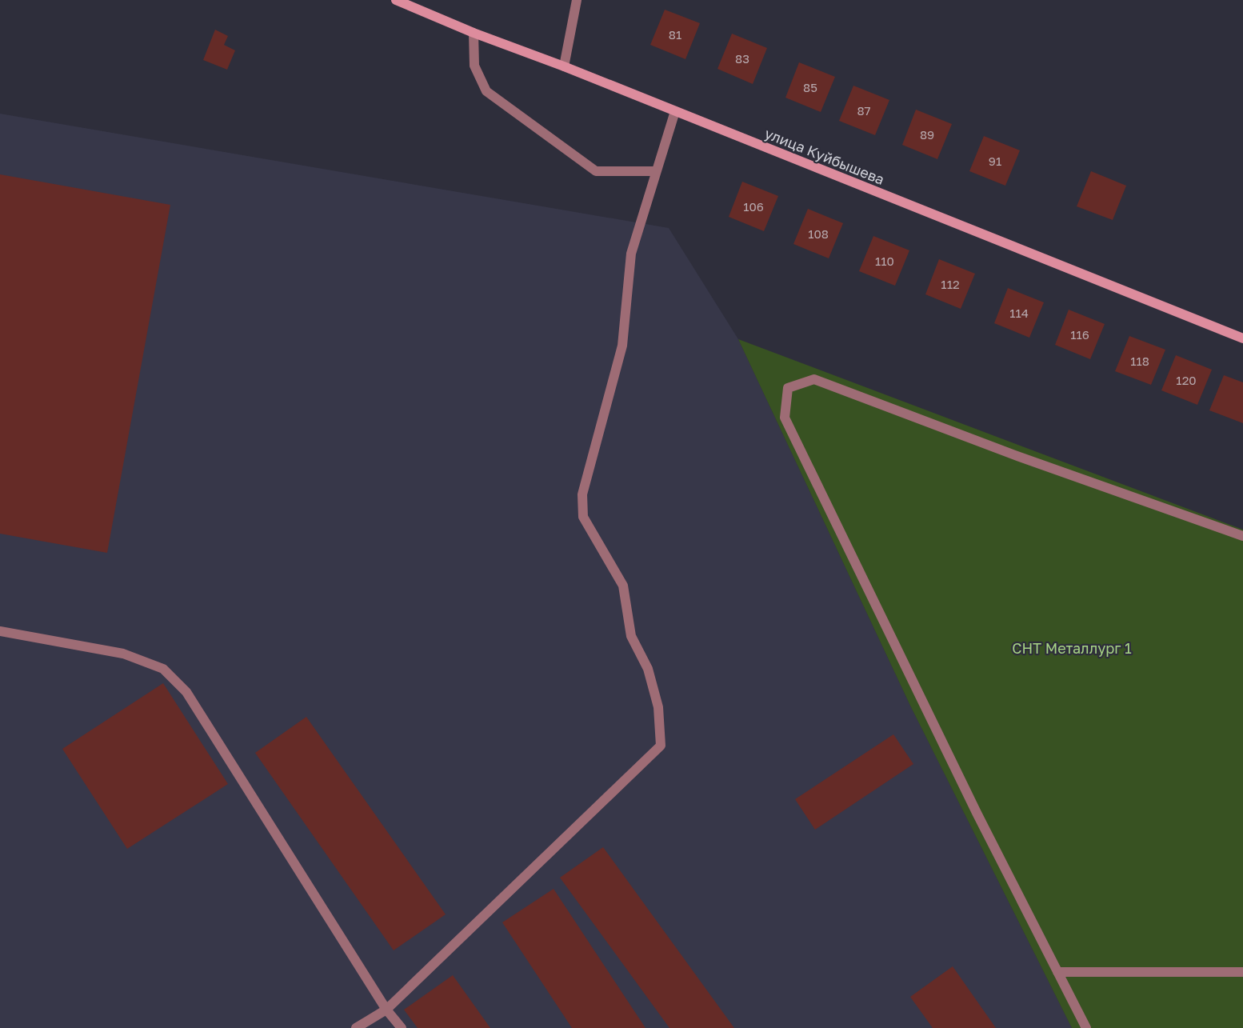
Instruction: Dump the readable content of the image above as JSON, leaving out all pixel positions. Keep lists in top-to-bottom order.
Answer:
{
  "streets": {
    "main road": ["улица Куйбышева"]
  },
  "parks": ["СНТ Металлург 1"],
  "house_numbers": [
    "81",
    "83",
    "85",
    "87",
    "89",
    "91",
    "106",
    "108",
    "110",
    "112",
    "114",
    "116",
    "118",
    "120"
  ]
}
